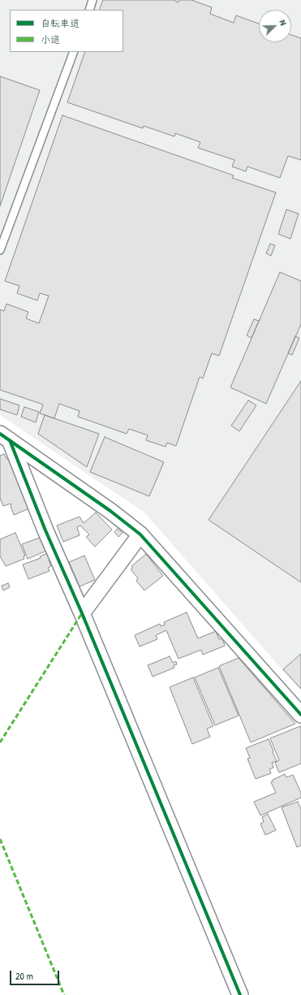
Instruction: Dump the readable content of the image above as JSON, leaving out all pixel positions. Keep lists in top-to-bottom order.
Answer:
{
  "legend": ["自転車道", "小道"],
  "scale_bar": "20 m",
  "north": "top right"
}
